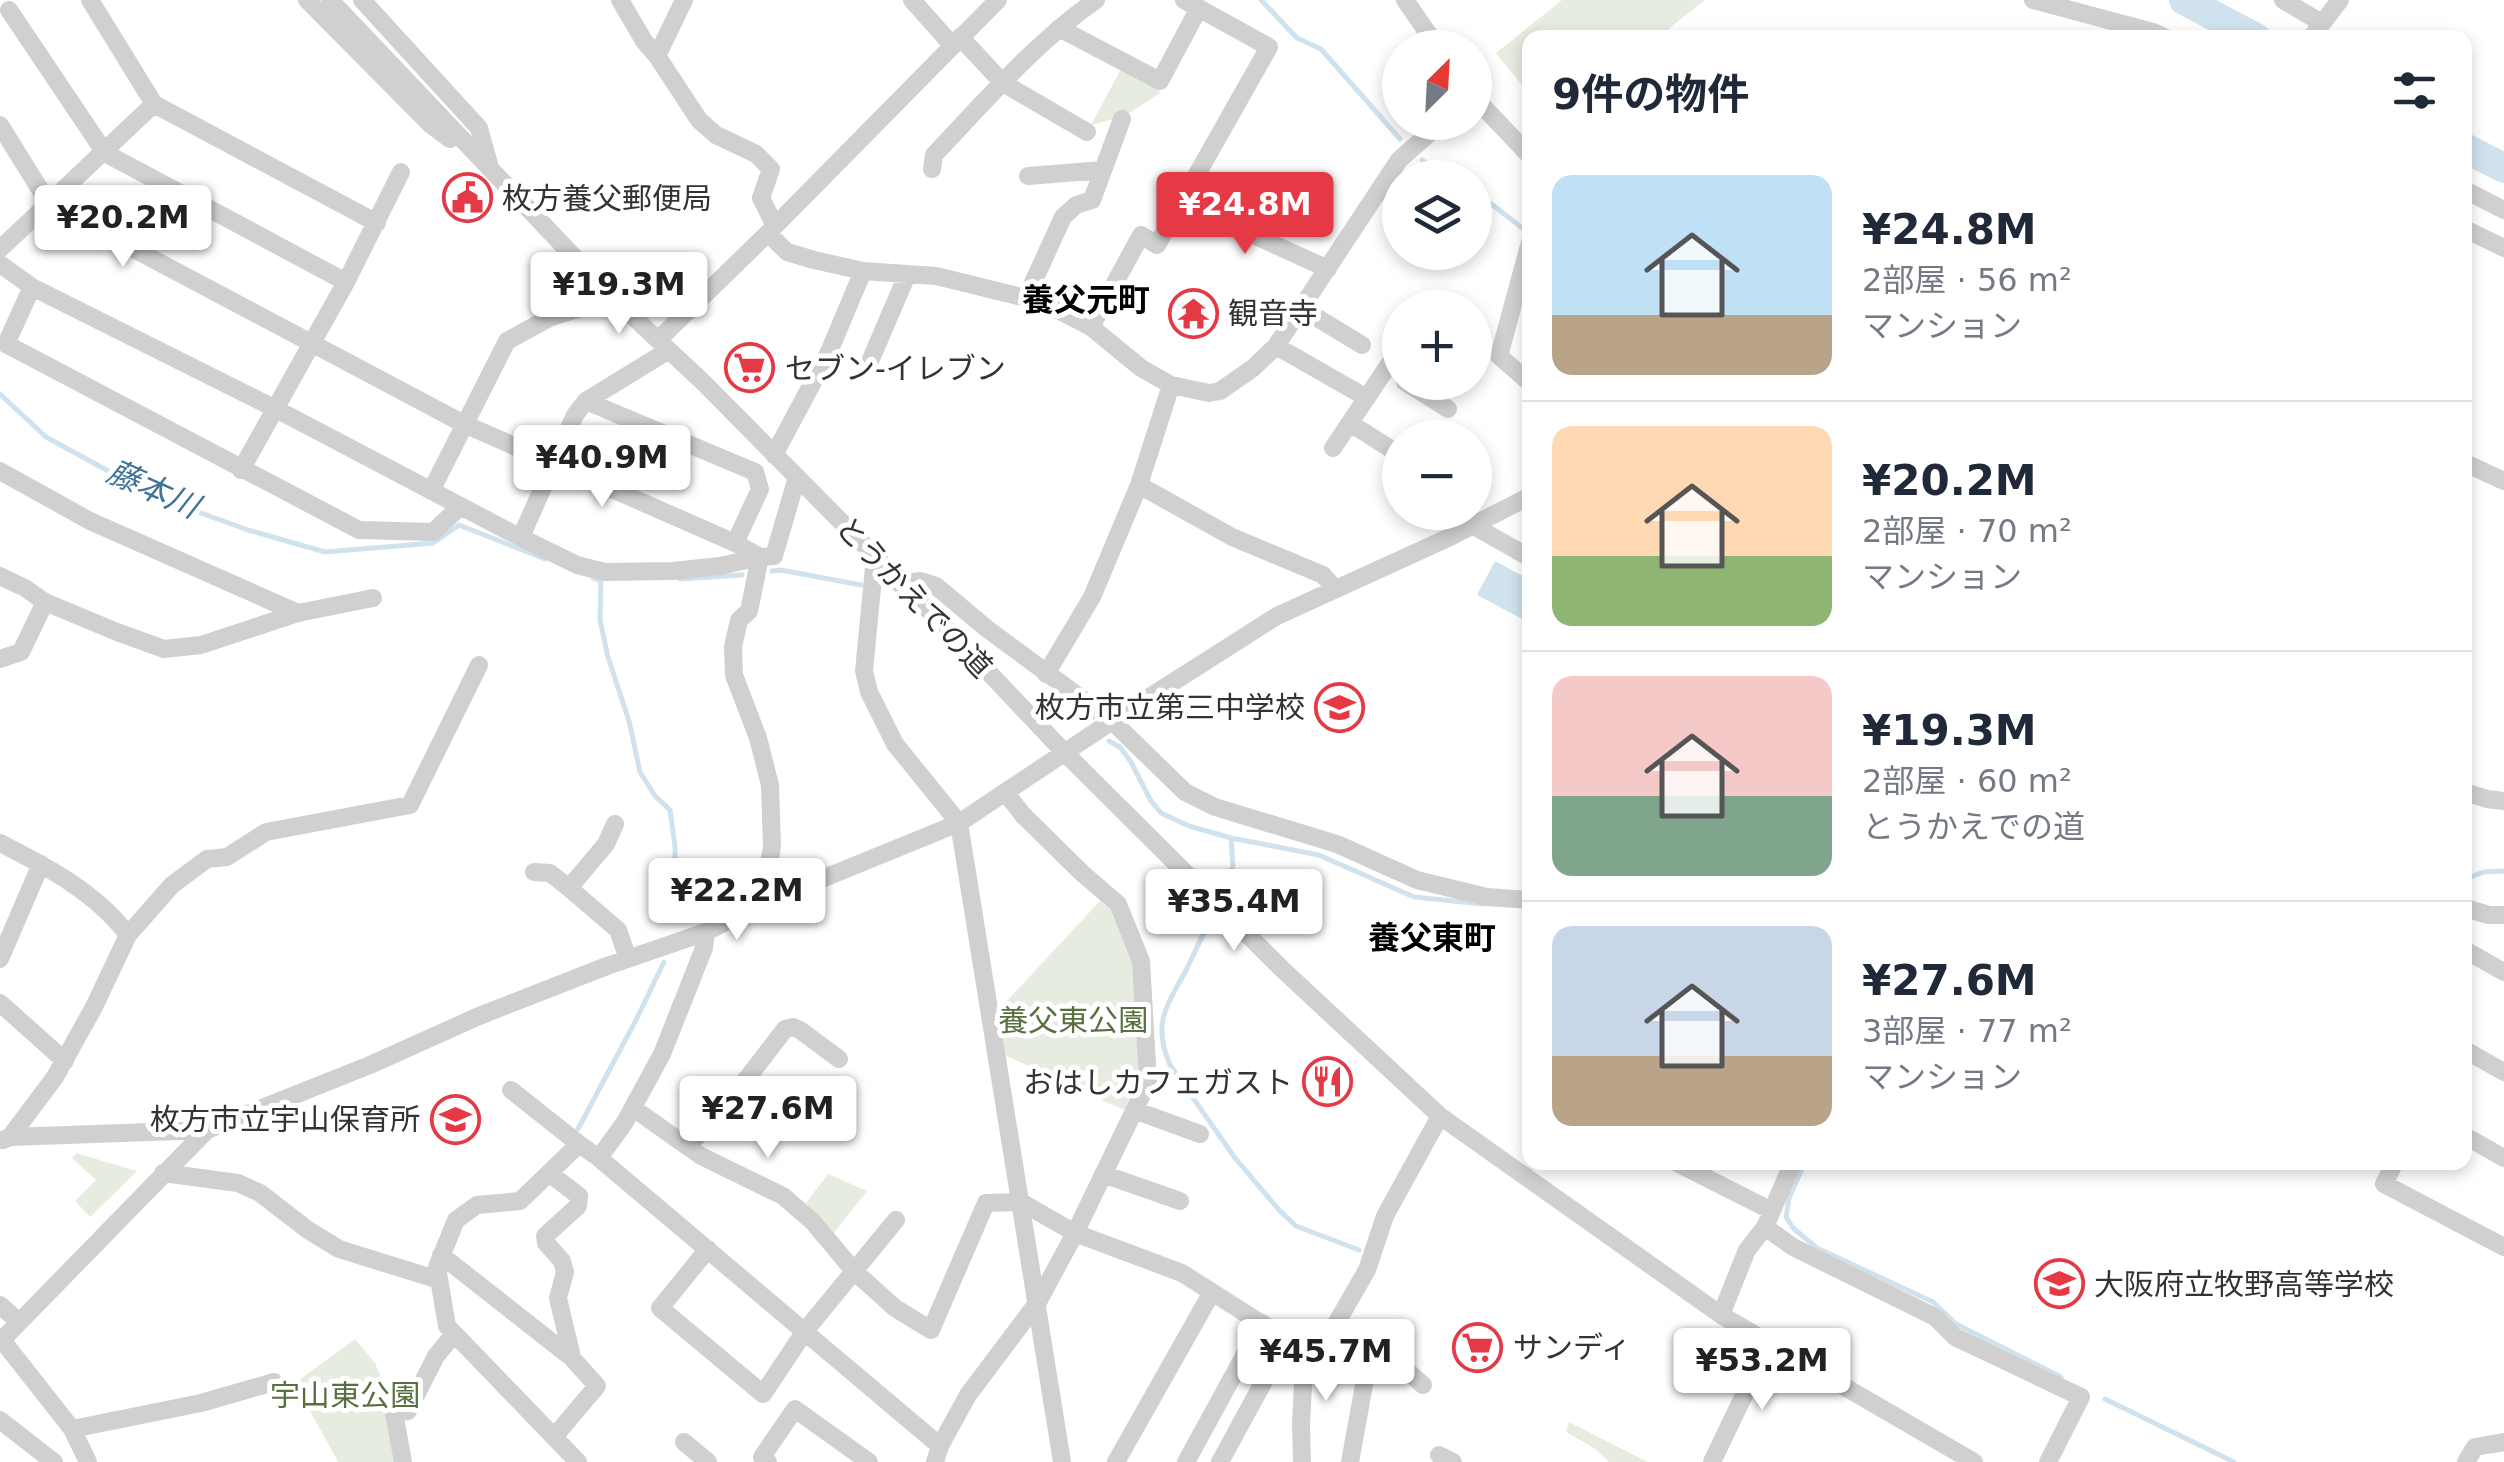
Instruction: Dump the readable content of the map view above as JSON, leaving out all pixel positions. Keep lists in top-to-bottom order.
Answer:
{
  "streets": {
    "street": ["とうかえでの道"]
  },
  "districts": ["養父元町", "養父東町"],
  "water": ["藤本川"],
  "parks": ["養父東公園", "宇山東公園"],
  "places": {
    "public building": ["枚方養父郵便局"],
    "temple": ["観音寺"],
    "supermarket": ["セブン-イレブン", "サンディ"],
    "school or university": ["枚方市立第三中学校", "枚方市立宇山保育所", "大阪府立牧野高等学校"],
    "restaurant": ["おはしカフェガスト"]
  },
  "north": "top right",
  "page": {
    "map_buttons": ["+", "−"],
    "heading": "9件の物件",
    "list": [
      {
        "name": "¥24.8M",
        "note": "2部屋 · 56 m² · マンション"
      },
      {
        "name": "¥20.2M",
        "note": "2部屋 · 70 m² · マンション"
      },
      {
        "name": "¥19.3M",
        "note": "2部屋 · 60 m² · とうかえでの道"
      },
      {
        "name": "¥27.6M",
        "note": "3部屋 · 77 m² · マンション"
      }
    ],
    "price": [
      "¥24.8M",
      "¥20.2M",
      "¥19.3M",
      "¥40.9M",
      "¥22.2M",
      "¥35.4M",
      "¥27.6M",
      "¥45.7M",
      "¥53.2M"
    ]
  }
}
